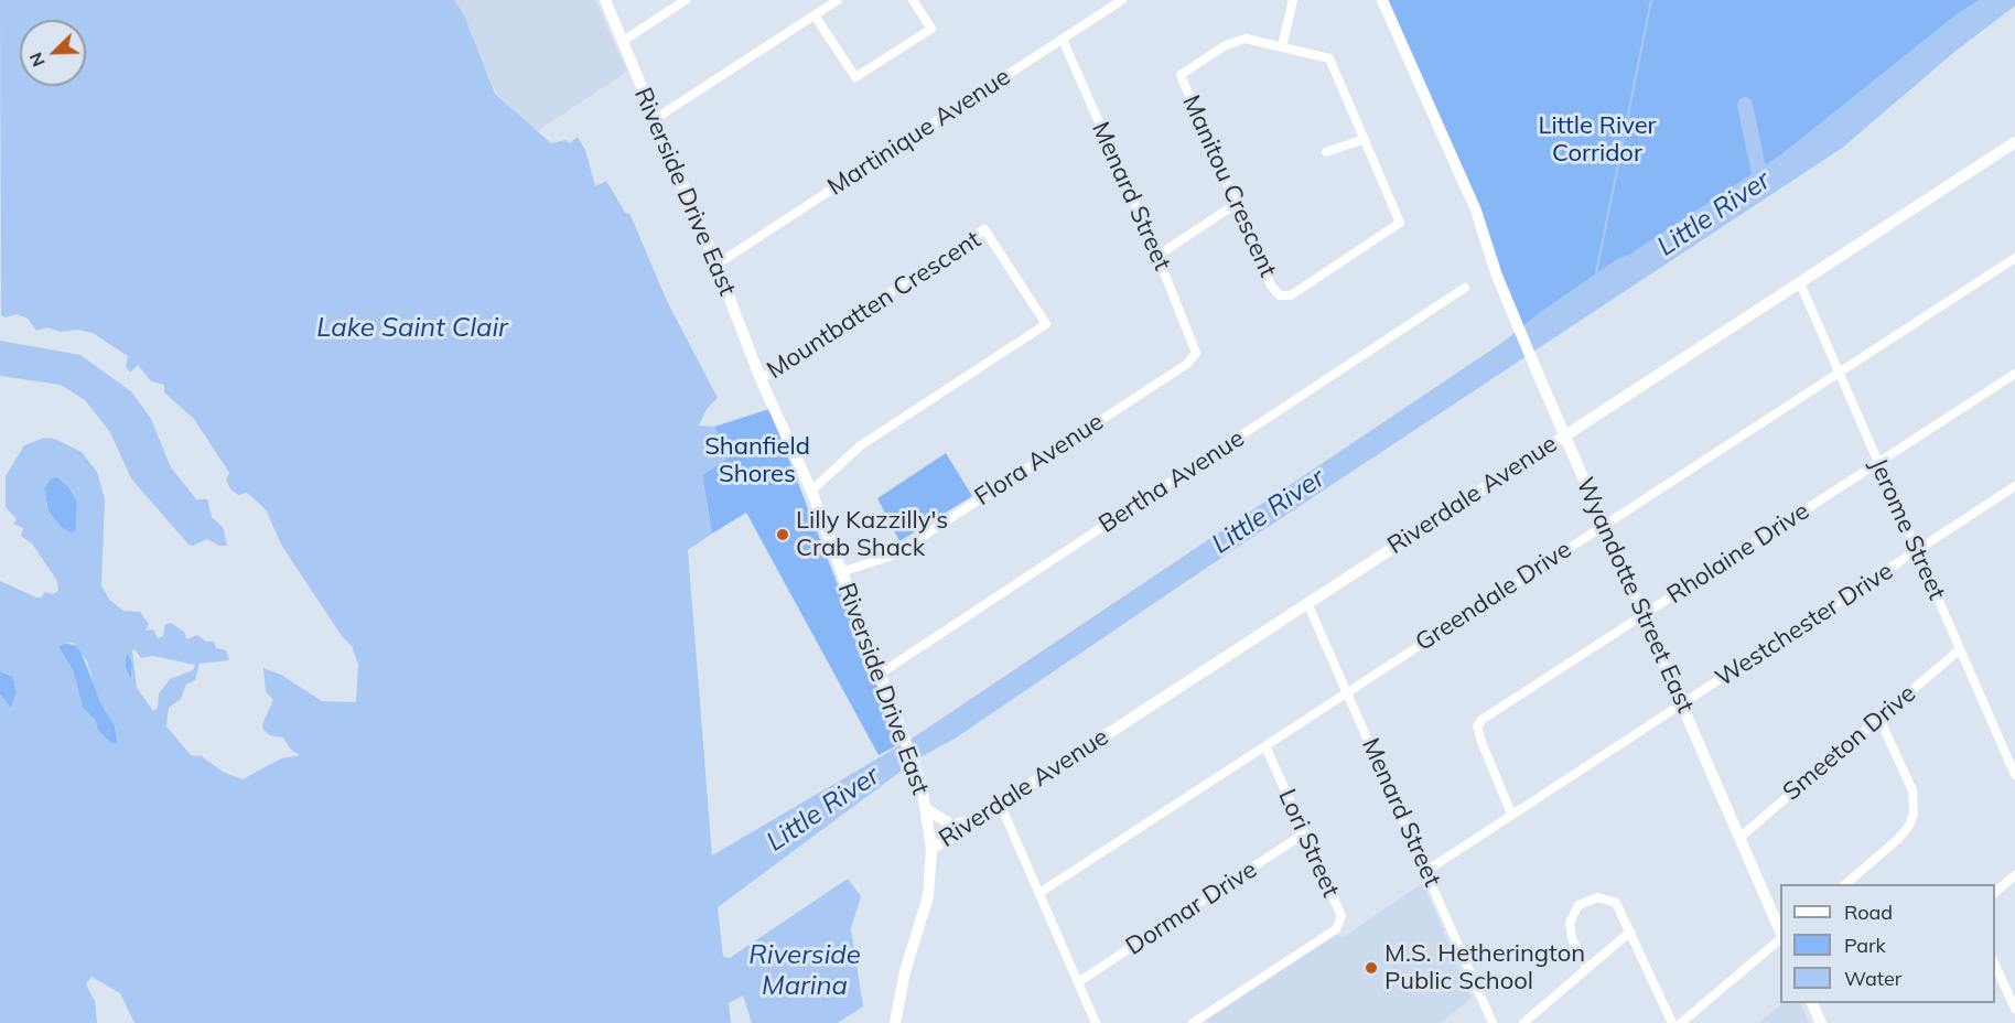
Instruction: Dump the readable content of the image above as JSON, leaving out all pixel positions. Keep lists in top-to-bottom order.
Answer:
{
  "streets": {
    "street": [
      "Martinique Avenue",
      "Manitou Crescent",
      "Riverside Drive East",
      "Menard Street",
      "Mountbatten Crescent",
      "Flora Avenue",
      "Bertha Avenue",
      "Riverdale Avenue",
      "Jerome Street",
      "Rholaine Drive",
      "Wyandotte Street East",
      "Greendale Drive",
      "Westchester Drive",
      "Smeeton Drive",
      "Lori Street",
      "Dormar Drive"
    ]
  },
  "crossings": [
    ["Martinique Avenue", "Riverside Drive East"],
    ["Martinique Avenue", "Menard Street"],
    ["Riverside Drive East", "Mountbatten Crescent"],
    ["Riverside Drive East", "Flora Avenue"],
    ["Riverside Drive East", "Bertha Avenue"],
    ["Riverside Drive East", "Riverdale Avenue"],
    ["Menard Street", "Flora Avenue"],
    ["Menard Street", "Riverdale Avenue"],
    ["Menard Street", "Greendale Drive"],
    ["Menard Street", "Westchester Drive"],
    ["Riverdale Avenue", "Jerome Street"],
    ["Riverdale Avenue", "Wyandotte Street East"],
    ["Jerome Street", "Rholaine Drive"],
    ["Jerome Street", "Greendale Drive"],
    ["Jerome Street", "Westchester Drive"],
    ["Jerome Street", "Smeeton Drive"],
    ["Rholaine Drive", "Wyandotte Street East"],
    ["Rholaine Drive", "Westchester Drive"],
    ["Wyandotte Street East", "Greendale Drive"],
    ["Wyandotte Street East", "Westchester Drive"],
    ["Wyandotte Street East", "Smeeton Drive"],
    ["Greendale Drive", "Lori Street"],
    ["Lori Street", "Dormar Drive"]
  ],
  "water": ["Little River", "Lake Saint Clair", "Riverside Marina"],
  "parks": ["Little River Corridor", "Shanfield Shores"],
  "places": ["Lilly Kazzilly's Crab Shack", "M.S. Hetherington Public School"],
  "legend": ["Road", "Park", "Water"],
  "north": "bottom left"
}
